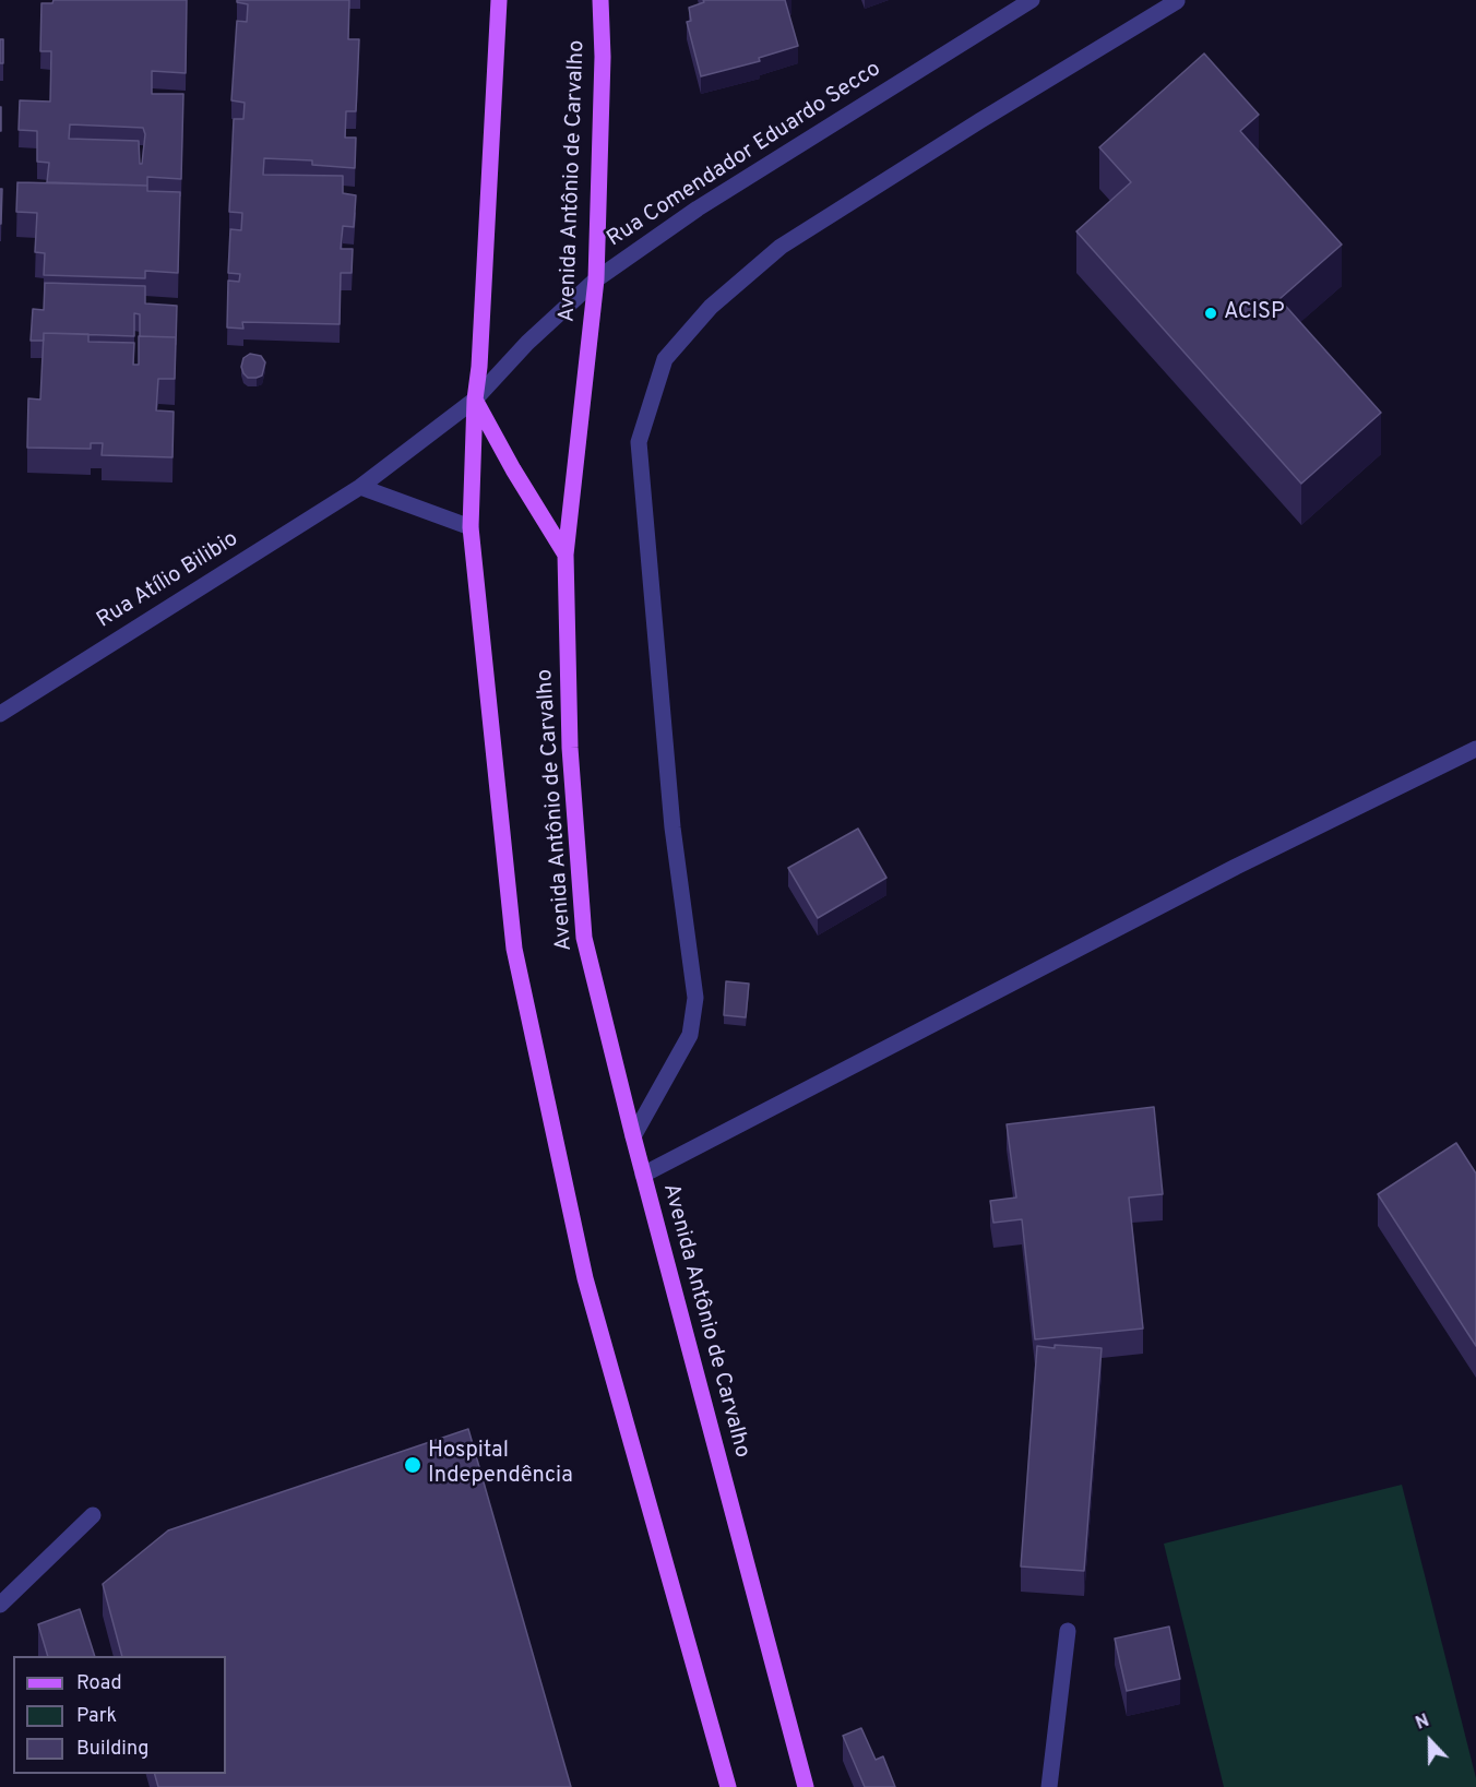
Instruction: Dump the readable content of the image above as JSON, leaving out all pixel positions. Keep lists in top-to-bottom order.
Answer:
{
  "streets": {
    "main road": ["Avenida Antônio de Carvalho"],
    "street": ["Rua Comendador Eduardo Secco", "Rua Atílio Bilibio"]
  },
  "crossings": [
    ["Rua Comendador Eduardo Secco", "Avenida Antônio de Carvalho"],
    ["Rua Comendador Eduardo Secco", "Rua Atílio Bilibio"]
  ],
  "places": ["ACISP", "Hospital Independência"],
  "legend": ["Road", "Park", "Building"],
  "north": "top"
}
